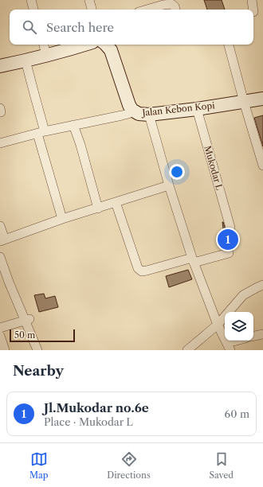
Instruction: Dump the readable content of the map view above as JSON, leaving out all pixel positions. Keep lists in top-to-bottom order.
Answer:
{
  "streets": {
    "main road": ["Jalan Kebon Kopi"],
    "street": ["Mukodar L"]
  },
  "crossings": [
    ["Jalan Kebon Kopi", "Mukodar L"]
  ],
  "scale_bar": "50 m",
  "page": {
    "search": "Search here",
    "pins": "1",
    "scale": "50 m",
    "heading": "Nearby",
    "list": [
      {
        "mark": "1",
        "name": "Jl.Mukodar no.6e",
        "note": "Place · Mukodar L",
        "value": "60 m"
      }
    ],
    "nav": ["Map", "Directions", "Saved"]
  }
}
